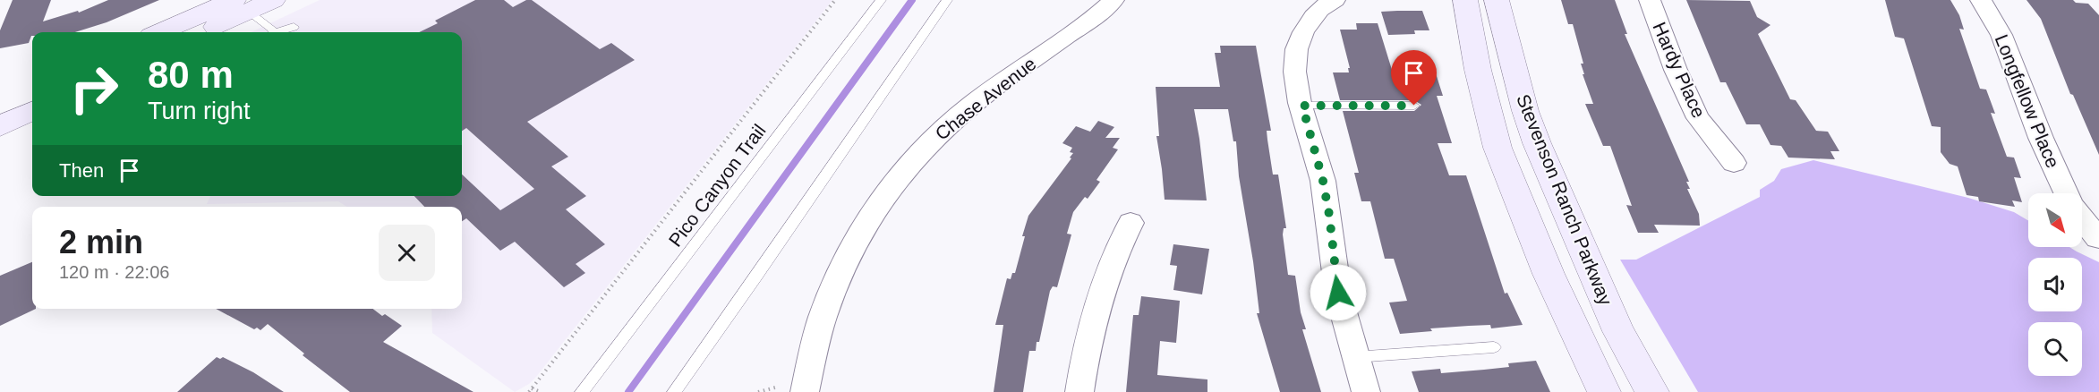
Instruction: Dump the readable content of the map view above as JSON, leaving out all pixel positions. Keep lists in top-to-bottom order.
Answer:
{
  "streets": {
    "main road": ["Stevenson Ranch Parkway"],
    "street": ["Hardy Place", "Chase Avenue", "Longfellow Place"],
    "lane": ["Pico Canyon Trail"]
  },
  "north": "bottom right",
  "page": {
    "turn": ["80 m", "Turn right"],
    "then": "Then",
    "heading": ["2 min", "120 m · 22:06"]
  }
}
